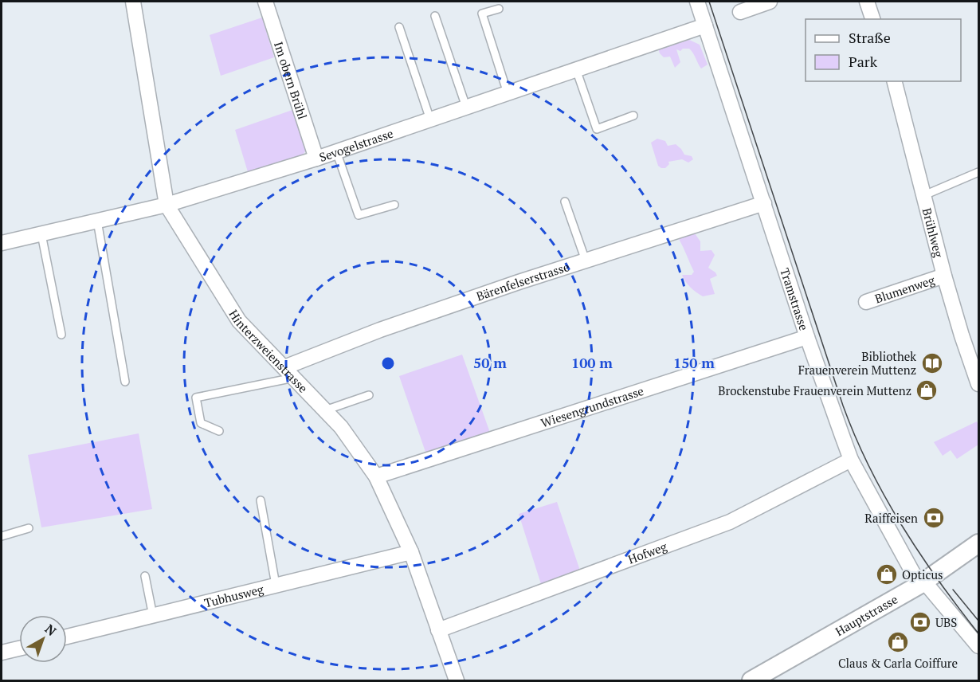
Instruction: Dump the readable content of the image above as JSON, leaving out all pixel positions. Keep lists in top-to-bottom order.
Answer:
{
  "streets": {
    "street": [
      "Im obern Brühl",
      "Sevogelstrasse",
      "Brühlweg",
      "Bärenfelserstrasse",
      "Blumenweg",
      "Tramstrasse",
      "Hinterzweienstrasse",
      "Wiesengrundstrasse",
      "Hofweg",
      "Tubhusweg",
      "Hauptstrasse"
    ]
  },
  "crossings": [
    ["Im obern Brühl", "Sevogelstrasse"],
    ["Sevogelstrasse", "Tramstrasse"],
    ["Sevogelstrasse", "Hinterzweienstrasse"],
    ["Brühlweg", "Blumenweg"],
    ["Bärenfelserstrasse", "Tramstrasse"],
    ["Bärenfelserstrasse", "Hinterzweienstrasse"],
    ["Tramstrasse", "Wiesengrundstrasse"],
    ["Tramstrasse", "Hofweg"],
    ["Tramstrasse", "Hauptstrasse"],
    ["Hinterzweienstrasse", "Wiesengrundstrasse"],
    ["Hinterzweienstrasse", "Hofweg"],
    ["Hinterzweienstrasse", "Tubhusweg"]
  ],
  "places": {
    "library": ["Bibliothek Frauenverein Muttenz"],
    "shop": ["Brockenstube Frauenverein Muttenz", "Opticus", "Claus & Carla Coiffure"],
    "bank": ["Raiffeisen", "UBS"]
  },
  "legend": ["Straße", "Park"],
  "north": "top right",
  "rings": ["50 m", "100 m", "150 m"]
}
